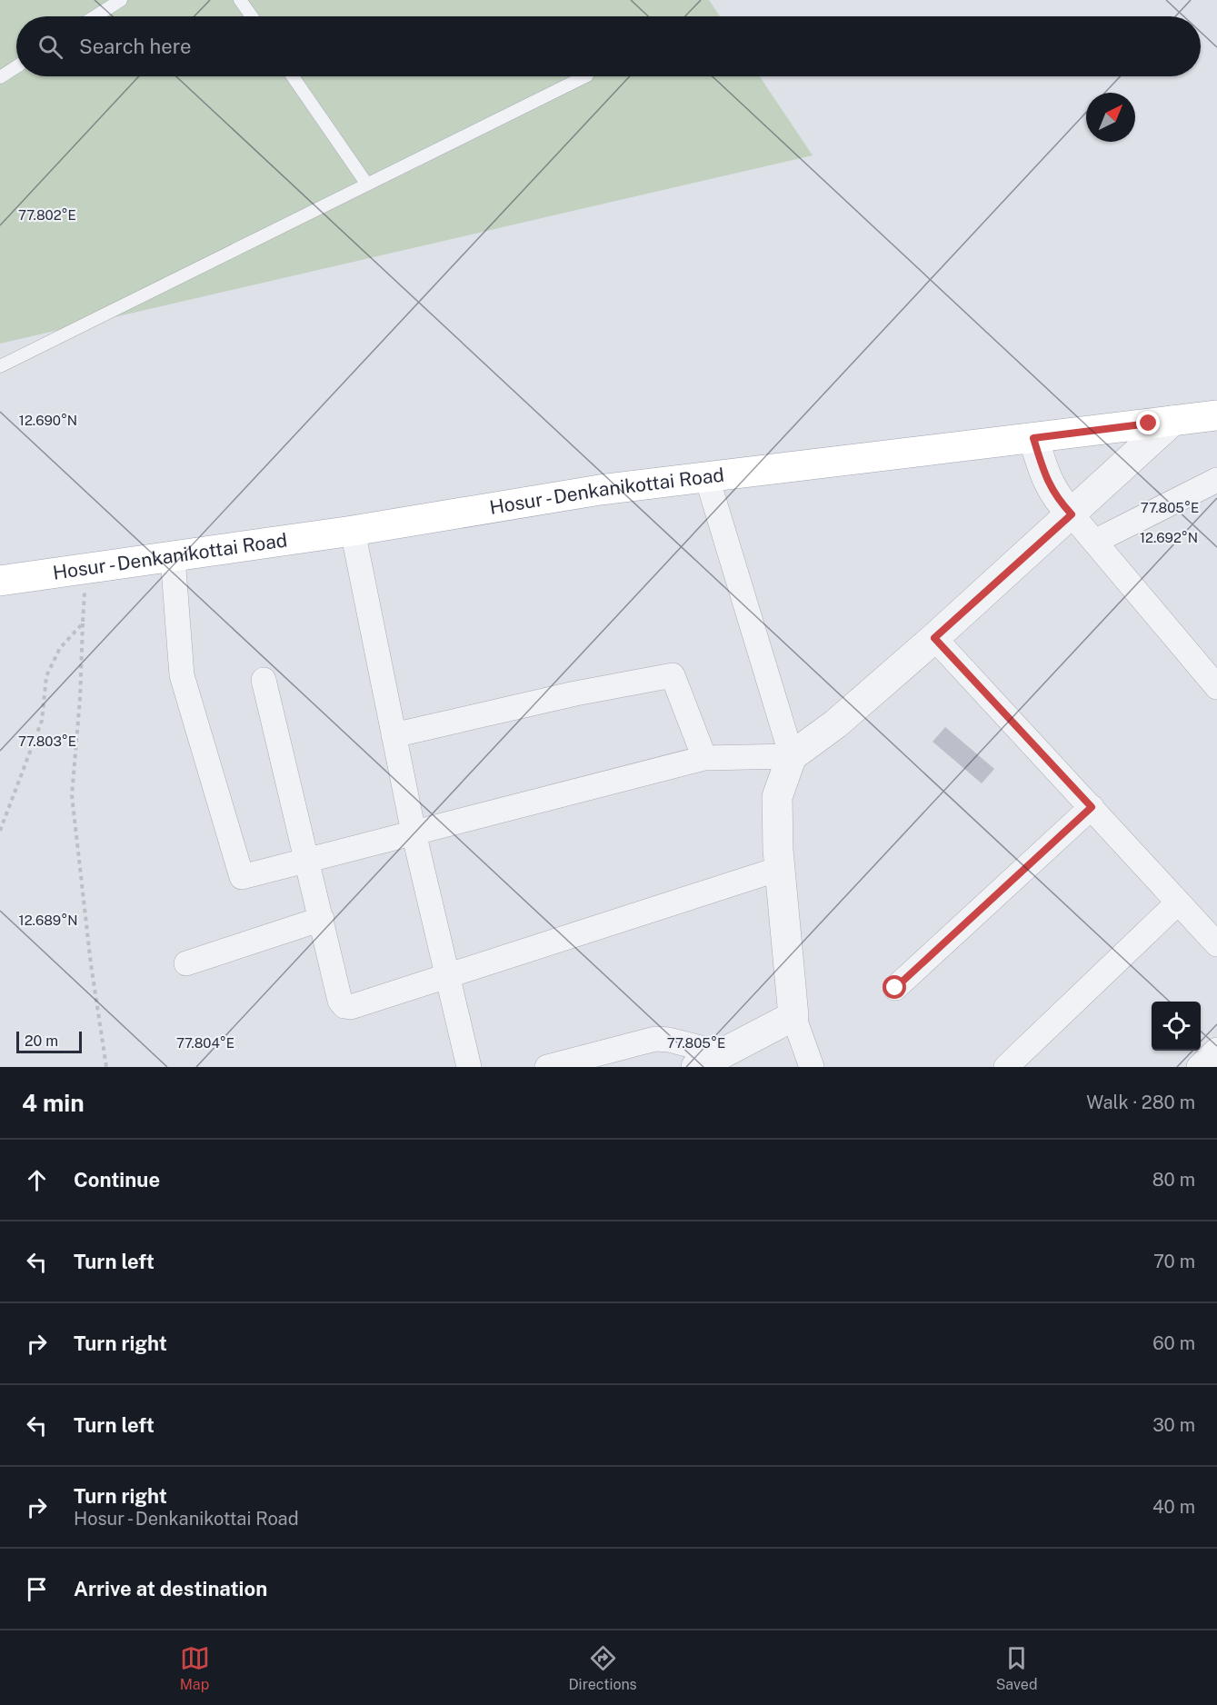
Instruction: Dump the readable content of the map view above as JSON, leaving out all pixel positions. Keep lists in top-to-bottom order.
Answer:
{
  "streets": {
    "main road": ["Hosur - Denkanikottai Road"]
  },
  "scale_bar": "20 m",
  "north": "top right",
  "page": {
    "search": "Search here",
    "scale": "20 m",
    "heading": ["4 min", "Walk · 280 m"],
    "list": [
      ["Continue", "80 m"],
      ["Turn left", "70 m"],
      ["Turn right", "60 m"],
      ["Turn left", "30 m"],
      ["Turn right", "Hosur - Denkanikottai Road", "40 m"],
      "Arrive at destination"
    ],
    "nav": ["Map", "Directions", "Saved"]
  },
  "coordinates": [
    "77.802°E",
    "12.690°N",
    "77.805°E",
    "12.692°N",
    "77.803°E",
    "12.689°N",
    "77.804°E"
  ]
}
